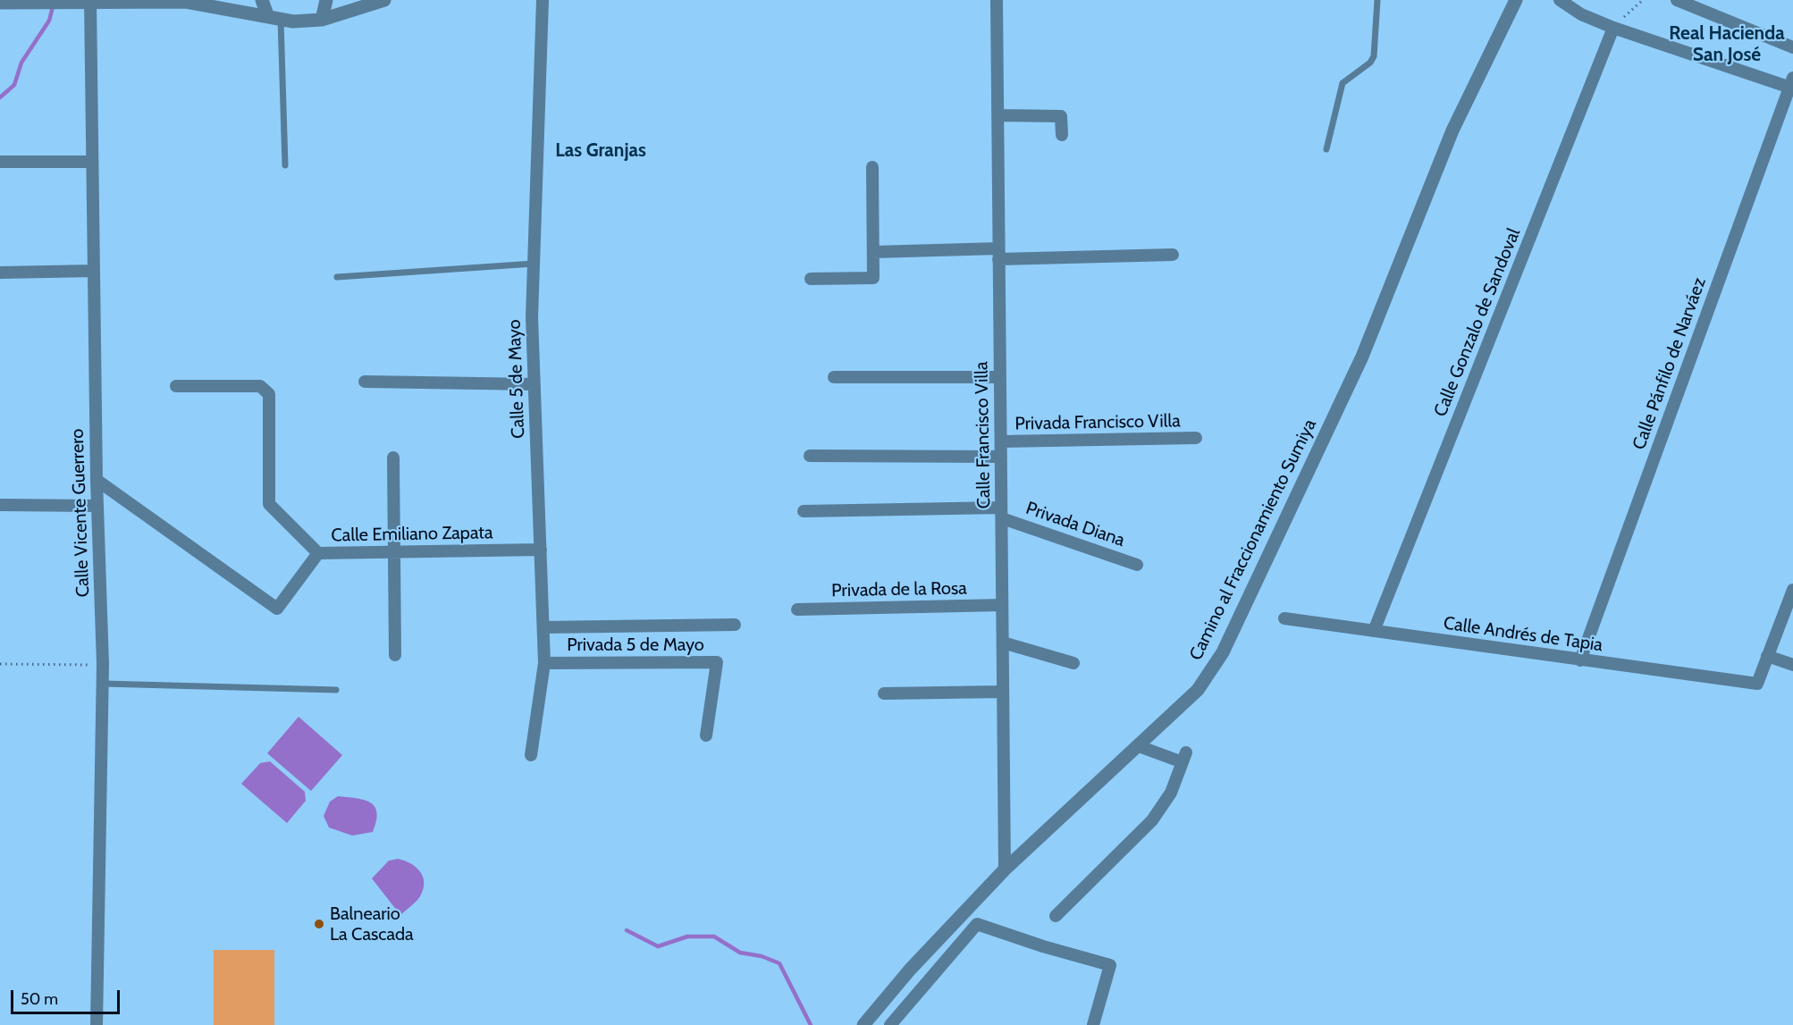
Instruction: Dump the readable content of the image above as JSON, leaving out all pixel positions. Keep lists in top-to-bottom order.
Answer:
{
  "streets": {
    "street": [
      "Calle Gonzalo de Sandoval",
      "Calle Pánfilo de Narváez",
      "Calle 5 de Mayo",
      "Privada Francisco Villa",
      "Calle Francisco Villa",
      "Calle Vicente Guerrero",
      "Privada Diana",
      "Calle Emiliano Zapata",
      "Camino al Fraccionamiento Sumiya",
      "Privada de la Rosa",
      "Calle Andrés de Tapia",
      "Privada 5 de Mayo"
    ]
  },
  "crossings": [
    ["Calle Gonzalo de Sandoval", "Calle Andrés de Tapia"],
    ["Calle Pánfilo de Narváez", "Calle Andrés de Tapia"],
    ["Calle 5 de Mayo", "Calle Emiliano Zapata"],
    ["Calle 5 de Mayo", "Privada 5 de Mayo"],
    ["Privada Francisco Villa", "Calle Francisco Villa"],
    ["Calle Francisco Villa", "Privada Diana"],
    ["Calle Francisco Villa", "Camino al Fraccionamiento Sumiya"],
    ["Calle Francisco Villa", "Privada de la Rosa"],
    ["Calle Vicente Guerrero", "Calle Emiliano Zapata"]
  ],
  "districts": ["Real Hacienda San José", "Las Granjas"],
  "places": ["Balneario La Cascada"],
  "scale_bar": "50 m"
}
